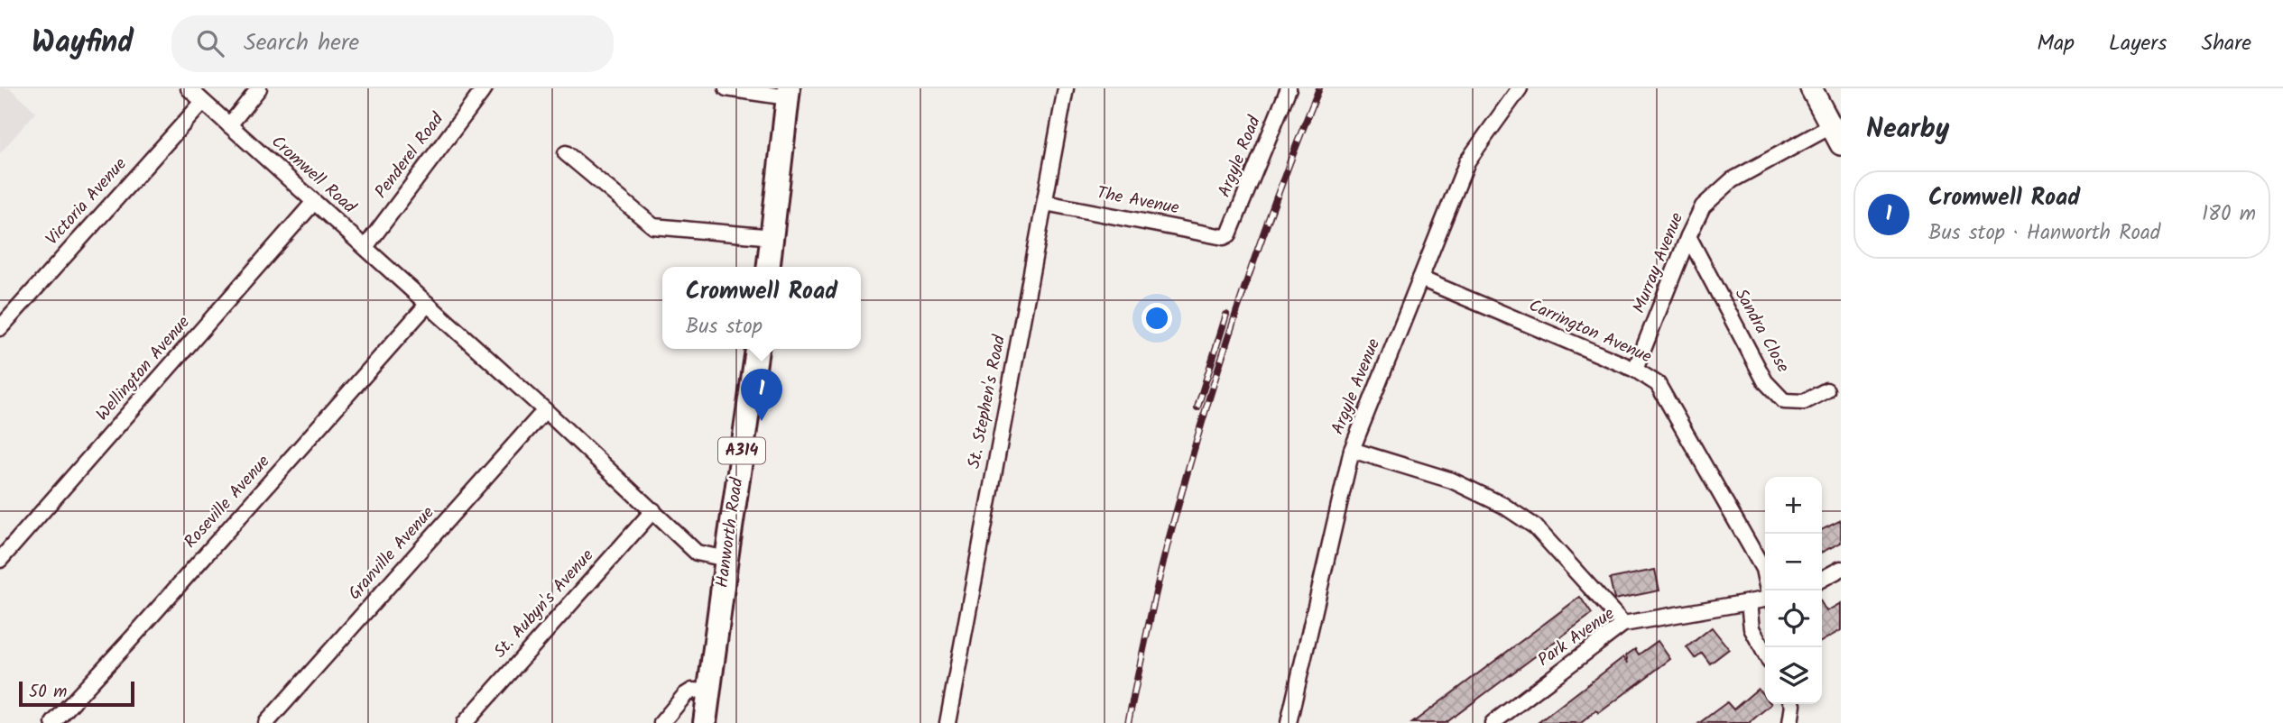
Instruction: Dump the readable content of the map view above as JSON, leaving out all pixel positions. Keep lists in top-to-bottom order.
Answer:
{
  "streets": {
    "main road": ["A314", "Hanworth Road"],
    "street": [
      "Penderel Road",
      "Argyle Road",
      "Cromwell Road",
      "The Avenue",
      "Victoria Avenue",
      "Murray Avenue",
      "Sandra Close",
      "Carrington Avenue",
      "Wellington Avenue",
      "Argyle Avenue",
      "St. Stephen's Road",
      "Roseville Avenue",
      "Granville Avenue",
      "St. Aubyn's Avenue",
      "Park Avenue"
    ]
  },
  "crossings": [
    ["Penderel Road", "Cromwell Road"],
    ["Argyle Road", "The Avenue"],
    ["Cromwell Road", "Victoria Avenue"],
    ["Cromwell Road", "Wellington Avenue"],
    ["Cromwell Road", "Roseville Avenue"],
    ["Cromwell Road", "Hanworth Road"],
    ["Cromwell Road", "Granville Avenue"],
    ["Cromwell Road", "St. Aubyn's Avenue"],
    ["The Avenue", "St. Stephen's Road"],
    ["Murray Avenue", "Sandra Close"],
    ["Murray Avenue", "Carrington Avenue"],
    ["Carrington Avenue", "Argyle Avenue"]
  ],
  "scale_bar": "50 m",
  "page": {
    "header": "Wayfind",
    "search": "Search here",
    "nav": ["Map", "Layers", "Share"],
    "heading": "Nearby",
    "list": [
      {
        "mark": "1",
        "name": "Cromwell Road",
        "note": "Bus stop · Hanworth Road",
        "value": "180 m"
      }
    ],
    "popup": ["Cromwell Road", "Bus stop"],
    "pins": "1",
    "map_buttons": ["+", "−"],
    "scale": "50 m"
  }
}
